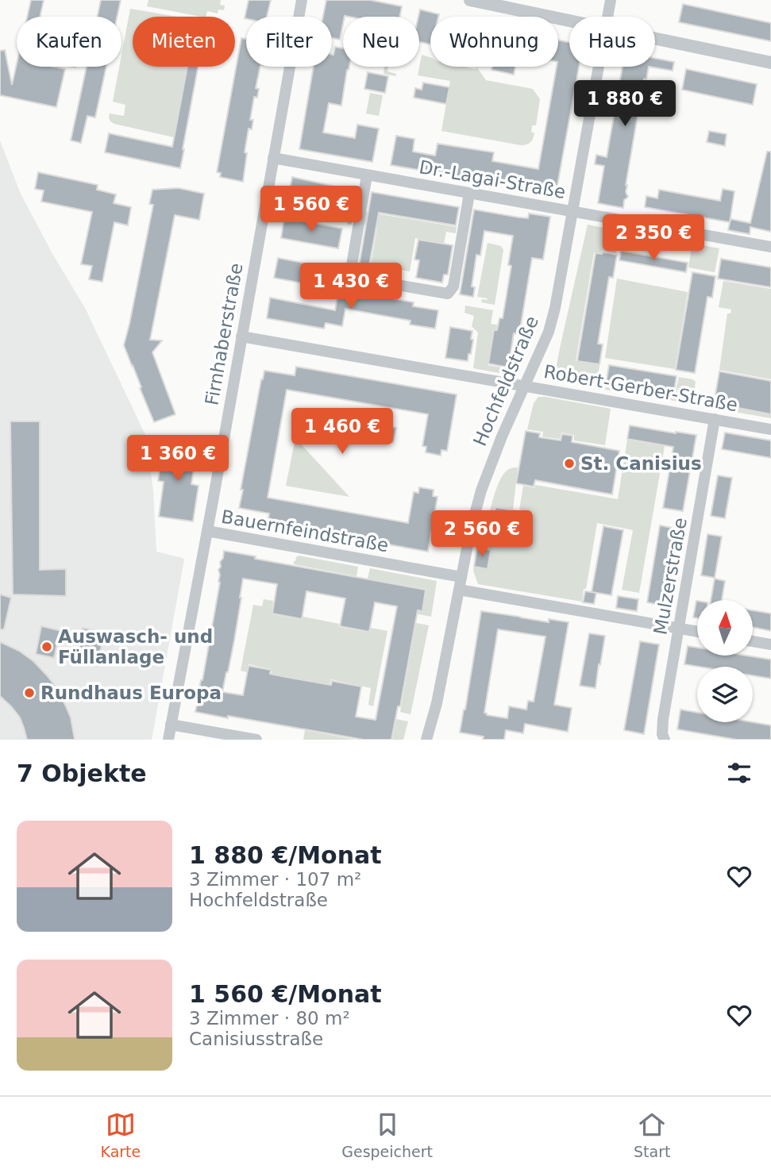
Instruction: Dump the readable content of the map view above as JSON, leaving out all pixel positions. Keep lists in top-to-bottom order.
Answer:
{
  "streets": {
    "street": [
      "Dr.-Lagai-Straße",
      "Firnhaberstraße",
      "Hochfeldstraße",
      "Robert-Gerber-Straße",
      "Bauernfeindstraße",
      "Mulzerstraße"
    ]
  },
  "crossings": [
    ["Dr.-Lagai-Straße", "Firnhaberstraße"],
    ["Dr.-Lagai-Straße", "Hochfeldstraße"],
    ["Firnhaberstraße", "Robert-Gerber-Straße"],
    ["Firnhaberstraße", "Bauernfeindstraße"],
    ["Hochfeldstraße", "Robert-Gerber-Straße"],
    ["Hochfeldstraße", "Bauernfeindstraße"],
    ["Robert-Gerber-Straße", "Mulzerstraße"]
  ],
  "places": ["St. Canisius", "Auswasch- und Füllanlage", "Rundhaus Europa"],
  "north": "top",
  "page": {
    "chip": [
      "Kaufen",
      "Mieten",
      "Filter",
      "Neu",
      "Wohnung",
      "Haus"
    ],
    "price": [
      "1 880 €",
      "1 560 €",
      "2 350 €",
      "1 430 €",
      "1 460 €",
      "1 360 €",
      "2 560 €"
    ],
    "heading": "7 Objekte",
    "list": [
      {
        "name": "1 880 €/Monat",
        "note": "3 Zimmer · 107 m² · Hochfeldstraße"
      },
      {
        "name": "1 560 €/Monat",
        "note": "3 Zimmer · 80 m² · Canisiusstraße"
      }
    ],
    "tabs": ["Karte", "Gespeichert", "Start"]
  }
}
